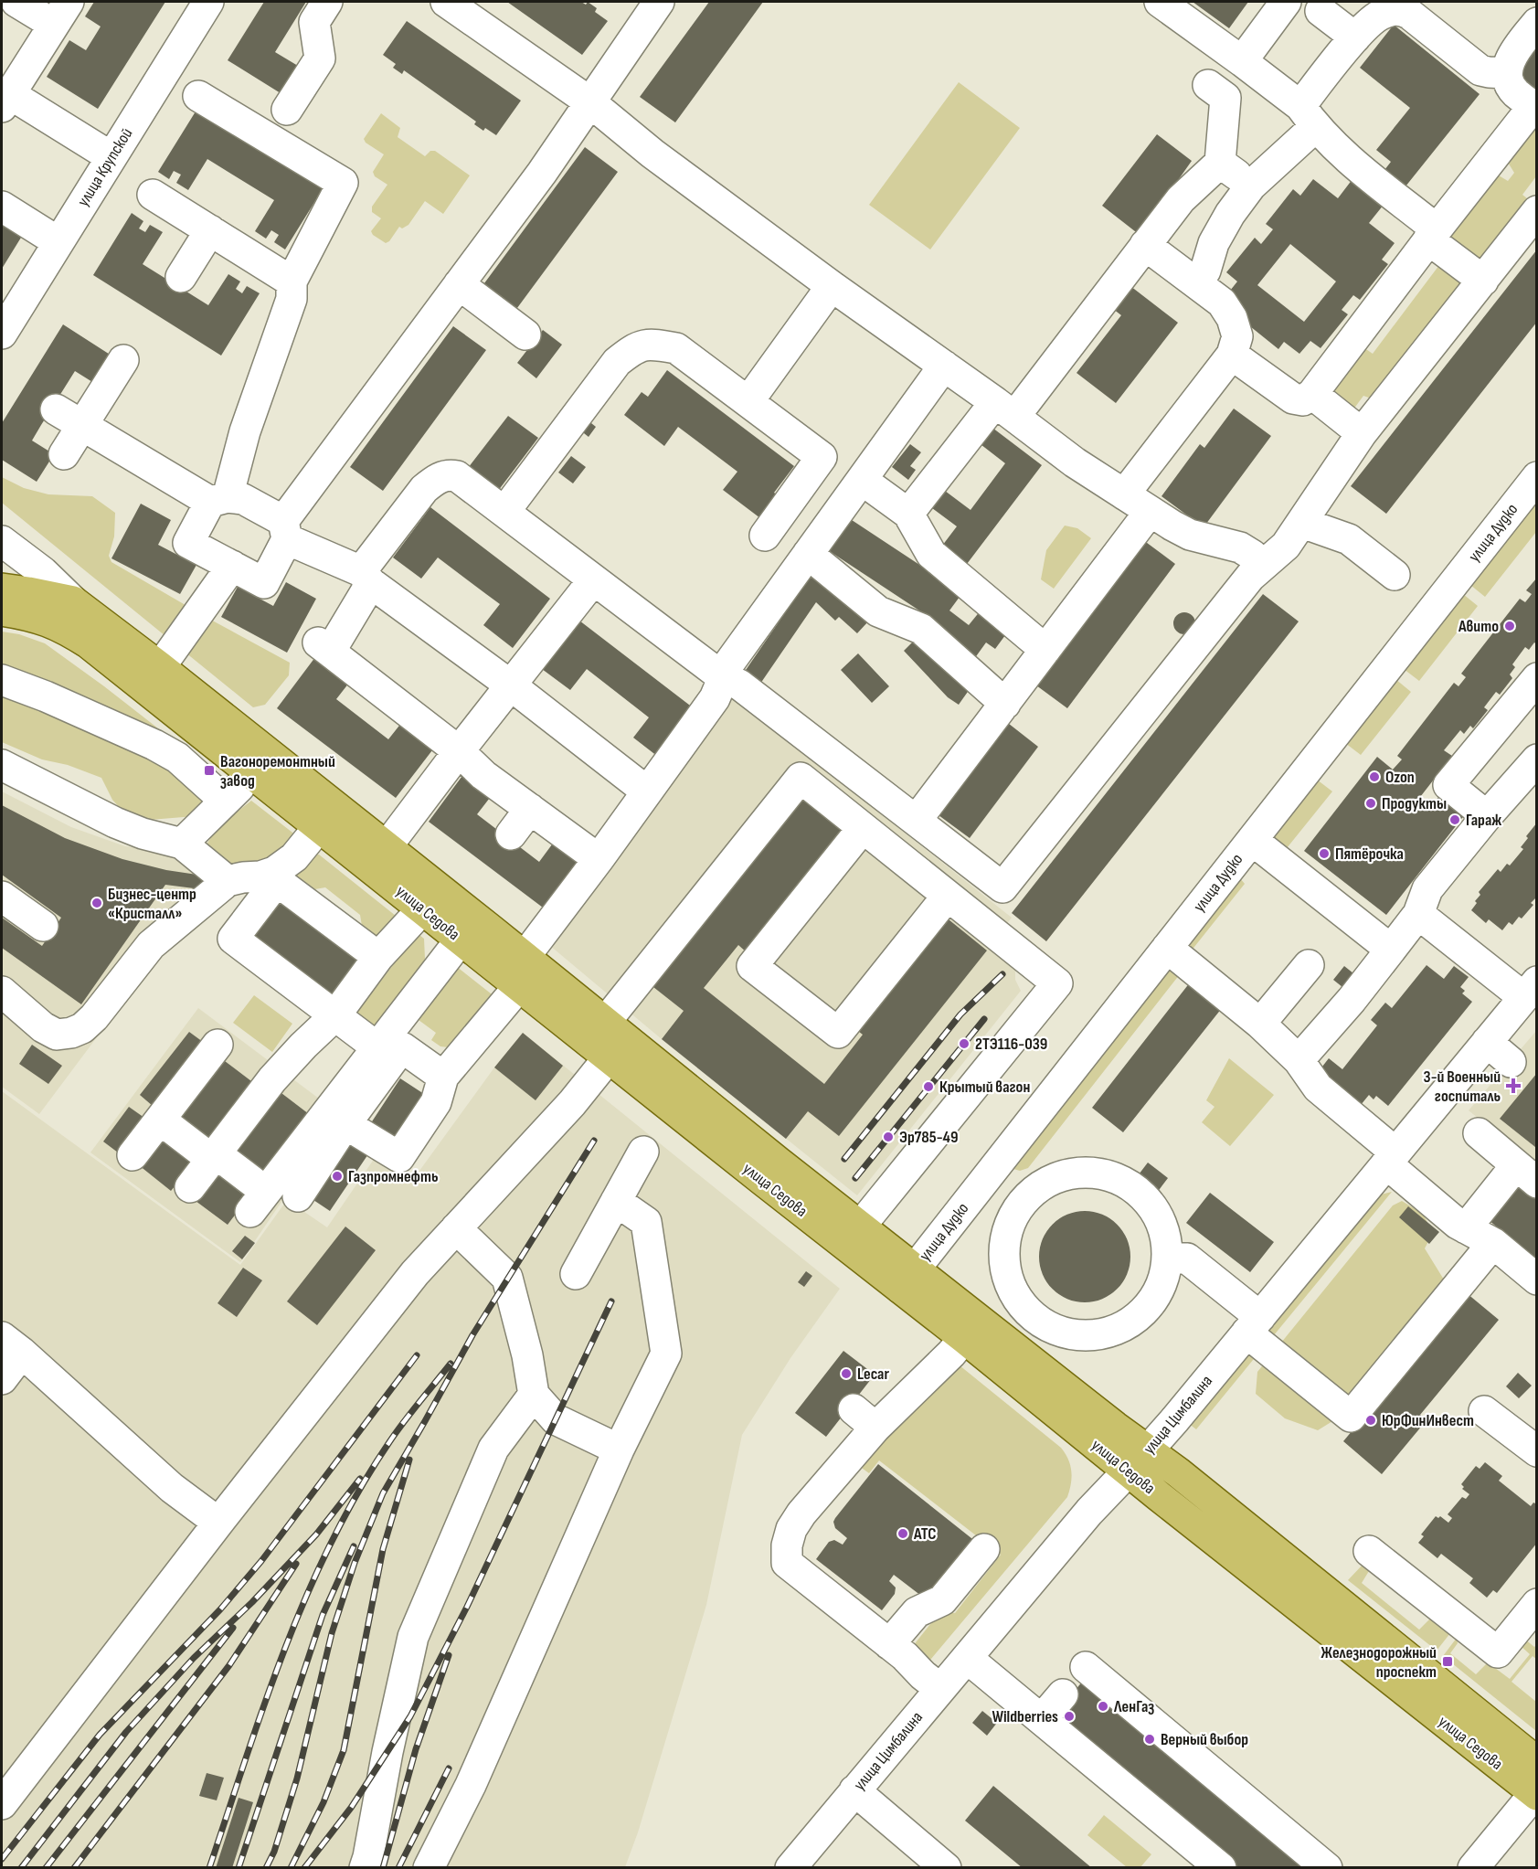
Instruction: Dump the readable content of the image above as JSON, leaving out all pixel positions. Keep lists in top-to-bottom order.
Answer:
{
  "streets": {
    "main road": ["улица Седова"],
    "street": ["улица Крупской", "улица Дудко", "улица Цимбалина"]
  },
  "crossings": [
    ["улица Дудко", "улица Седова"],
    ["улица Седова", "улица Цимбалина"]
  ],
  "places": {
    "other": [
      "Авито",
      "Ozon",
      "Продукты",
      "Гараж",
      "Пятёрочка",
      "Бизнес-центр «Кристалл»",
      "2ТЭ116-039",
      "Крытый вагон",
      "Эр785-49",
      "Газпромнефть",
      "Lecar",
      "ЮрФинИнвест",
      "АТС",
      "ЛенГаз",
      "Wildberries",
      "Верный выбор"
    ],
    "transit": ["Вагоноремонтный завод", "Железнодорожный проспект"],
    "health": ["3-й Военный госпиталь"]
  }
}
